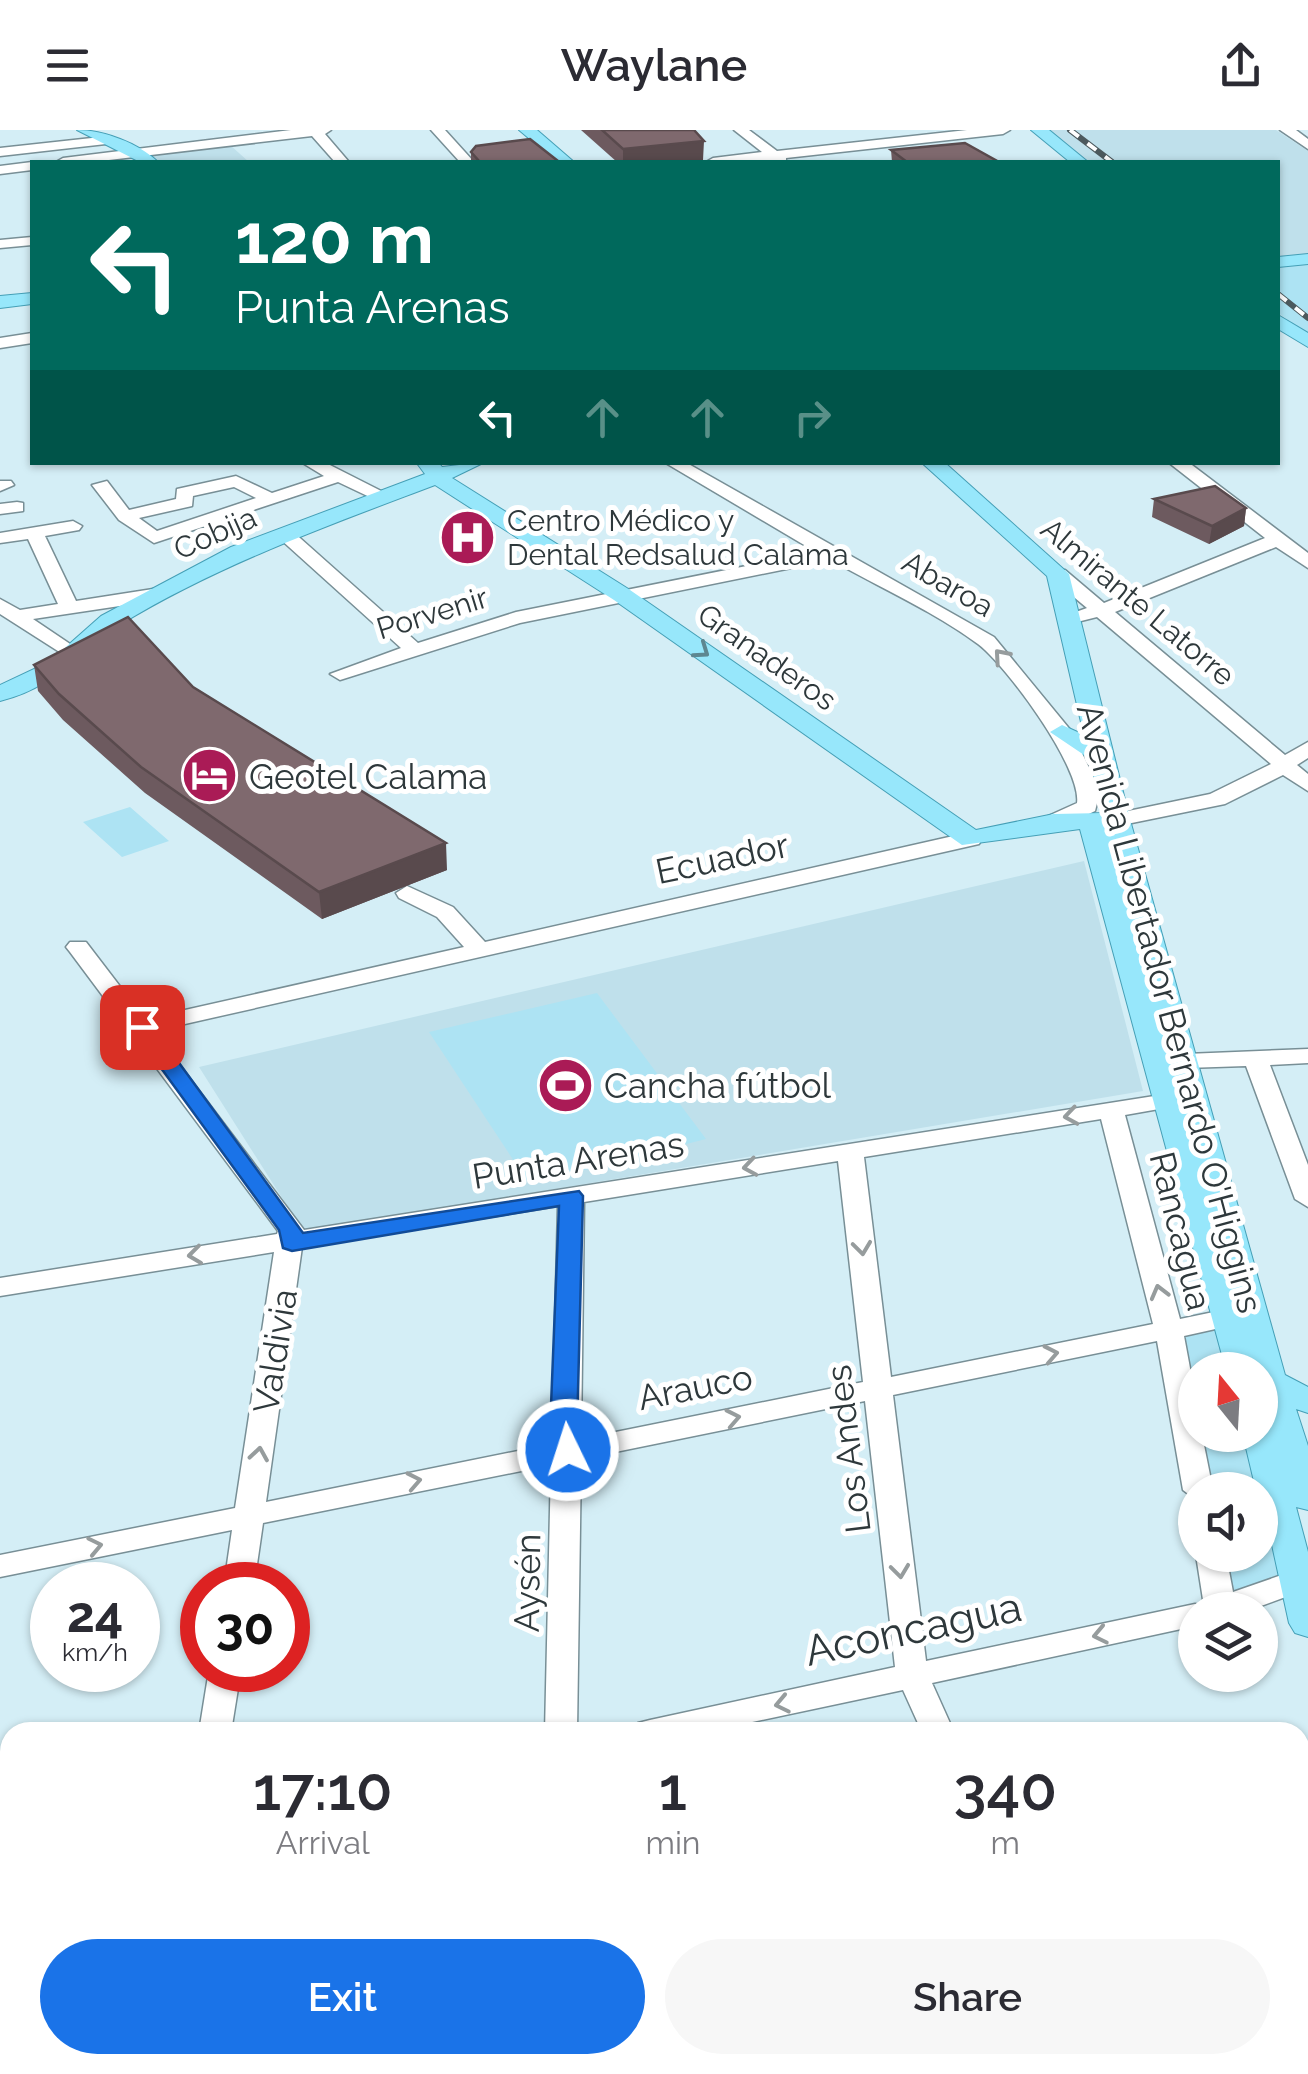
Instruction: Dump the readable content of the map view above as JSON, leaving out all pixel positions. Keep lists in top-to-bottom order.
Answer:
{
  "streets": {
    "main road": [
      "Cobija",
      "Almirante Latorre",
      "Granaderos",
      "Ecuador",
      "Avenida Libertador Bernardo O'Higgins"
    ],
    "street": [
      "Abaroa",
      "Porvenir",
      "Punta Arenas",
      "Rancagua",
      "Valdivia",
      "Arauco",
      "Los Andes",
      "Aysén",
      "Aconcagua"
    ]
  },
  "crossings": [
    ["Cobija", "Granaderos"],
    ["Abaroa", "Porvenir"],
    ["Abaroa", "Ecuador"],
    ["Almirante Latorre", "Ecuador"],
    ["Almirante Latorre", "Avenida Libertador Bernardo O'Higgins"],
    ["Porvenir", "Granaderos"],
    ["Granaderos", "Ecuador"],
    ["Ecuador", "Avenida Libertador Bernardo O'Higgins"],
    ["Ecuador", "Valdivia"],
    ["Avenida Libertador Bernardo O'Higgins", "Punta Arenas"],
    ["Avenida Libertador Bernardo O'Higgins", "Arauco"],
    ["Punta Arenas", "Rancagua"],
    ["Punta Arenas", "Valdivia"],
    ["Punta Arenas", "Los Andes"],
    ["Punta Arenas", "Aysén"],
    ["Rancagua", "Arauco"],
    ["Valdivia", "Arauco"],
    ["Arauco", "Los Andes"],
    ["Arauco", "Aysén"],
    ["Los Andes", "Aconcagua"]
  ],
  "one_way": [
    "Abaroa",
    "Granaderos",
    "Punta Arenas",
    "Valdivia",
    "Arauco",
    "Los Andes",
    "Aconcagua"
  ],
  "places": {
    "hospital": ["Centro Médico y Dental Redsalud Calama"],
    "hotel": ["Geotel Calama"],
    "sports": ["Cancha fútbol"]
  },
  "north": "top",
  "page": {
    "header": "Waylane",
    "turn": ["120 m", "Punta Arenas"],
    "speed": "24 km/h",
    "limit": "30",
    "eta": [
      "17:10",
      "Arrival",
      "1",
      "min",
      "340",
      "m"
    ],
    "buttons": ["Exit", "Share"]
  }
}
